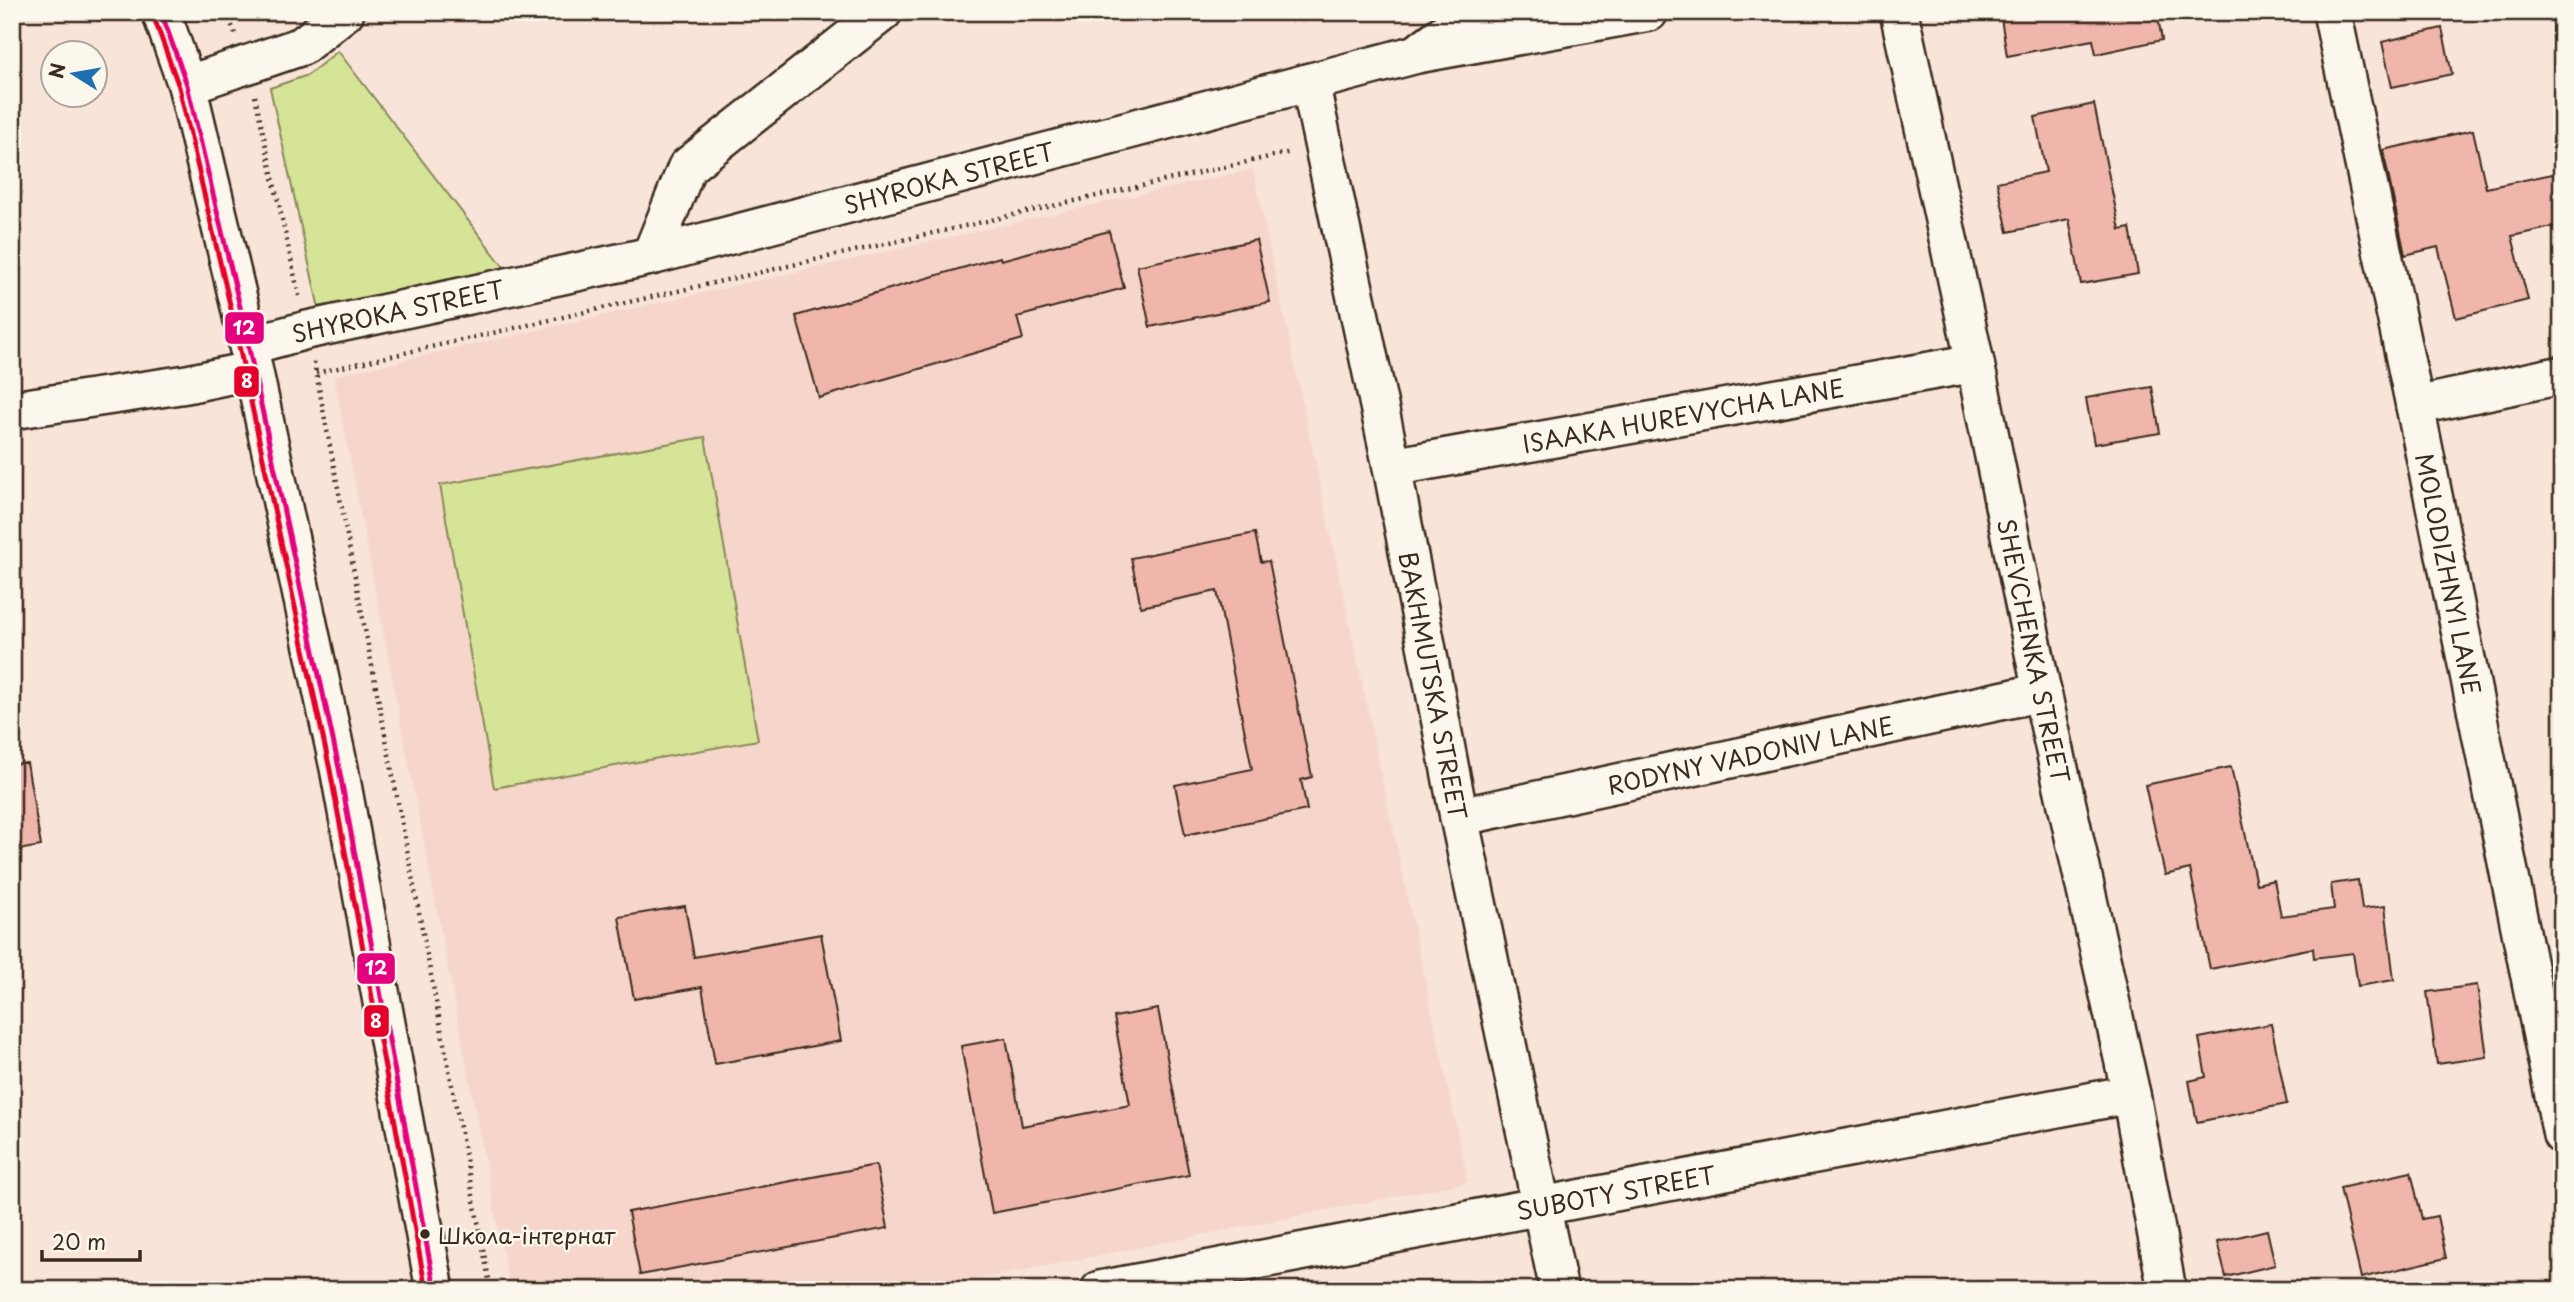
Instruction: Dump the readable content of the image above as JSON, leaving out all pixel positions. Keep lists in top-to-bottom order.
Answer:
{
  "streets": {
    "street": [
      "SHYROKA STREET",
      "ISAAKA HUREVYCHA LANE",
      "MOLODIZHNYI LANE",
      "SHEVCHENKA STREET",
      "BAKHMUTSKA STREET",
      "RODYNY VADONIV LANE",
      "SUBOTY STREET"
    ]
  },
  "crossings": [
    ["SHYROKA STREET", "BAKHMUTSKA STREET"],
    ["ISAAKA HUREVYCHA LANE", "SHEVCHENKA STREET"],
    ["ISAAKA HUREVYCHA LANE", "BAKHMUTSKA STREET"],
    ["SHEVCHENKA STREET", "RODYNY VADONIV LANE"],
    ["SHEVCHENKA STREET", "SUBOTY STREET"],
    ["BAKHMUTSKA STREET", "RODYNY VADONIV LANE"],
    ["BAKHMUTSKA STREET", "SUBOTY STREET"]
  ],
  "places": ["Школа-інтернат"],
  "lines": ["transit line 12", "transit line 8"],
  "scale_bar": "20 m",
  "north": "left"
}
